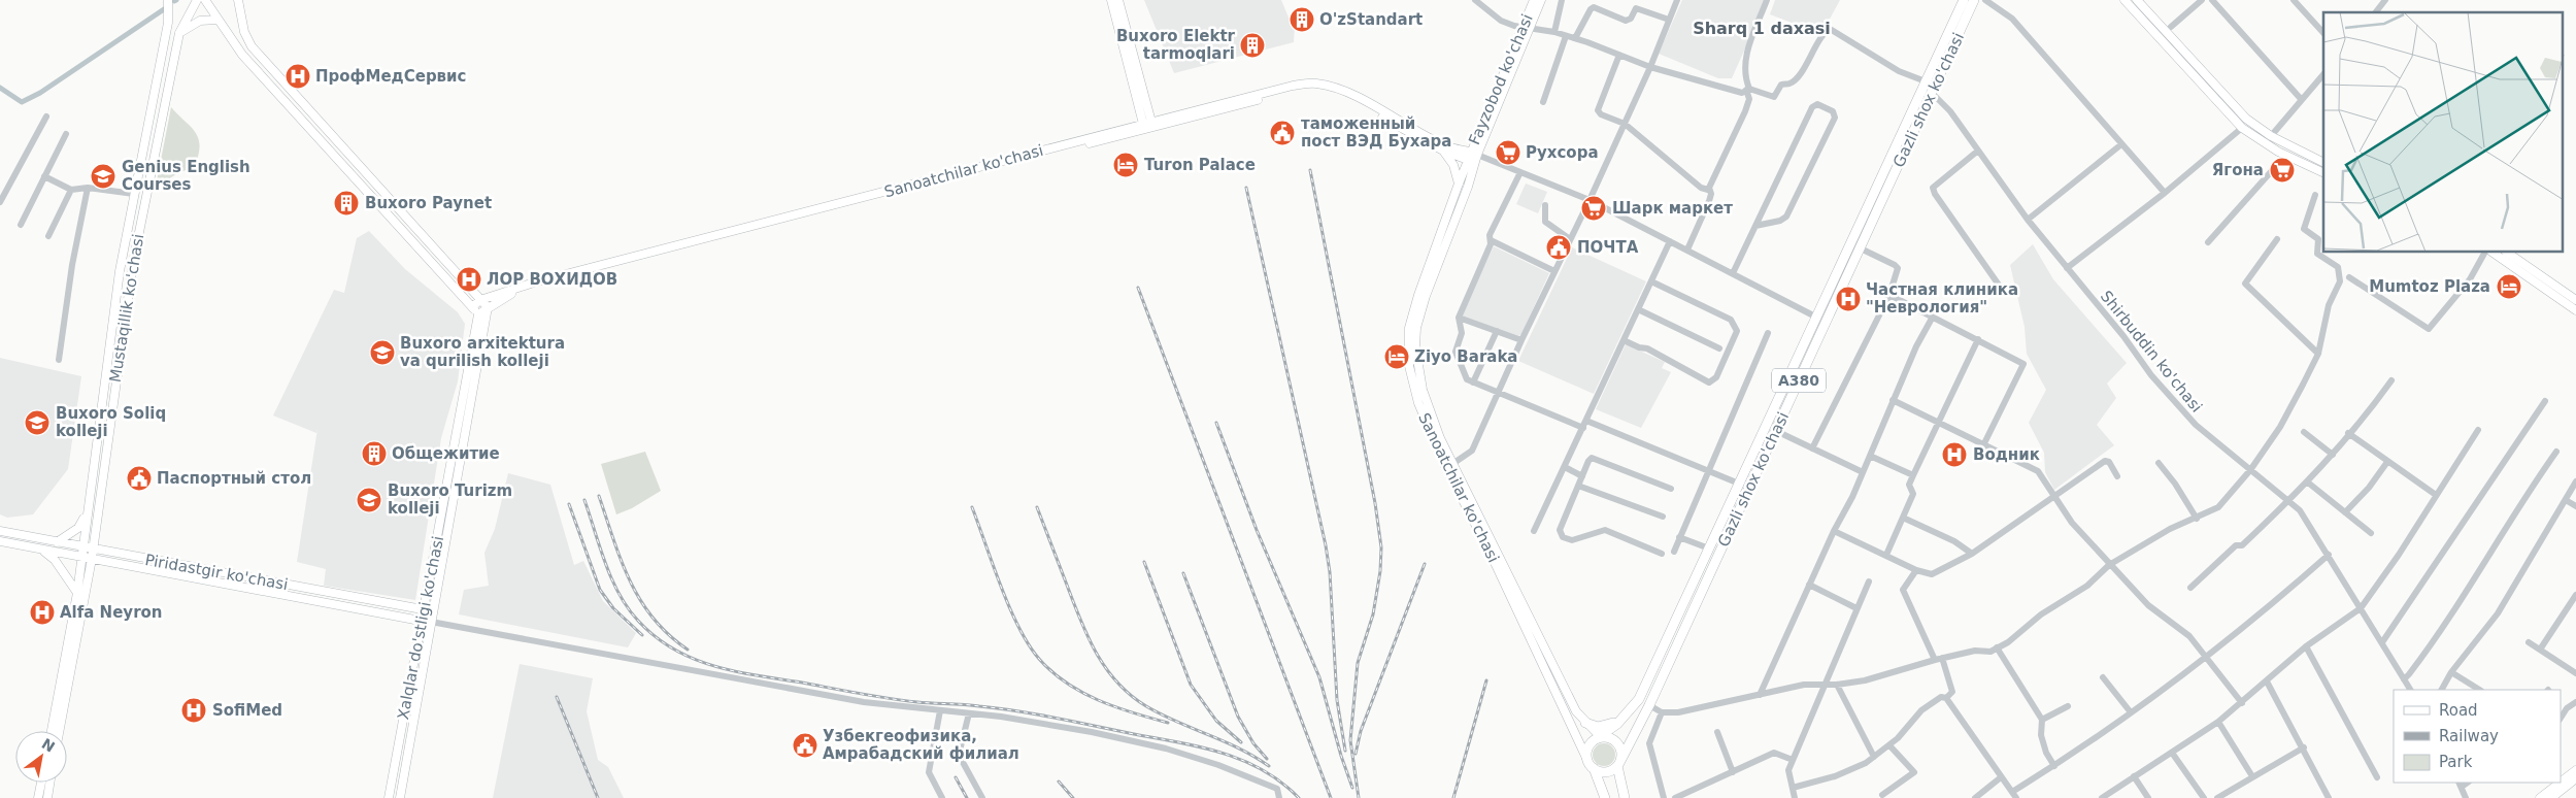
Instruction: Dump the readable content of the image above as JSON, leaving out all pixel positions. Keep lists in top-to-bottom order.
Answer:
{
  "streets": {
    "highway": ["Gazli shox ko'chasi", "A380"],
    "main road": [
      "Fayzobod ko'chasi",
      "Sanoatchilar ko'chasi",
      "Mustaqillik ko'chasi",
      "Piridastgir ko'chasi",
      "Xalqlar do'stligi ko'chasi"
    ],
    "street": ["Shirbuddin ko'chasi"]
  },
  "crossings": [
    ["Fayzobod ko'chasi", "Sanoatchilar ko'chasi"],
    ["Gazli shox ko'chasi", "Sanoatchilar ko'chasi"],
    ["Gazli shox ko'chasi", "Shirbuddin ko'chasi"],
    ["Sanoatchilar ko'chasi", "Xalqlar do'stligi ko'chasi"],
    ["Mustaqillik ko'chasi", "Piridastgir ko'chasi"],
    ["Piridastgir ko'chasi", "Xalqlar do'stligi ko'chasi"]
  ],
  "districts": ["Sharq 1 daxasi"],
  "places": {
    "building": [
      "O'zStandart",
      "Buxoro Elektr tarmoqlari",
      "Buxoro Paynet",
      "Общежитие"
    ],
    "hospital": [
      "ПрофМедСервис",
      "ЛОР ВОХИДОВ",
      "Частная клиника \"Неврология\"",
      "Водник",
      "Alfa Neyron",
      "SofiMed"
    ],
    "public building": [
      "таможенный пост ВЭД Бухара",
      "ПОЧТА",
      "Паспортный стол",
      "Узбекгеофизика, Амрабадский филиал"
    ],
    "supermarket": ["Рухсора", "Ягона", "Шарк маркет"],
    "hotel": ["Turon Palace", "Mumtoz Plaza", "Ziyo Baraka"],
    "school or university": [
      "Genius English Courses",
      "Buxoro arxitektura va qurilish kolleji",
      "Buxoro Soliq kolleji",
      "Buxoro Turizm kolleji"
    ]
  },
  "legend": ["Road", "Railway", "Park"],
  "north": "top right"
}
